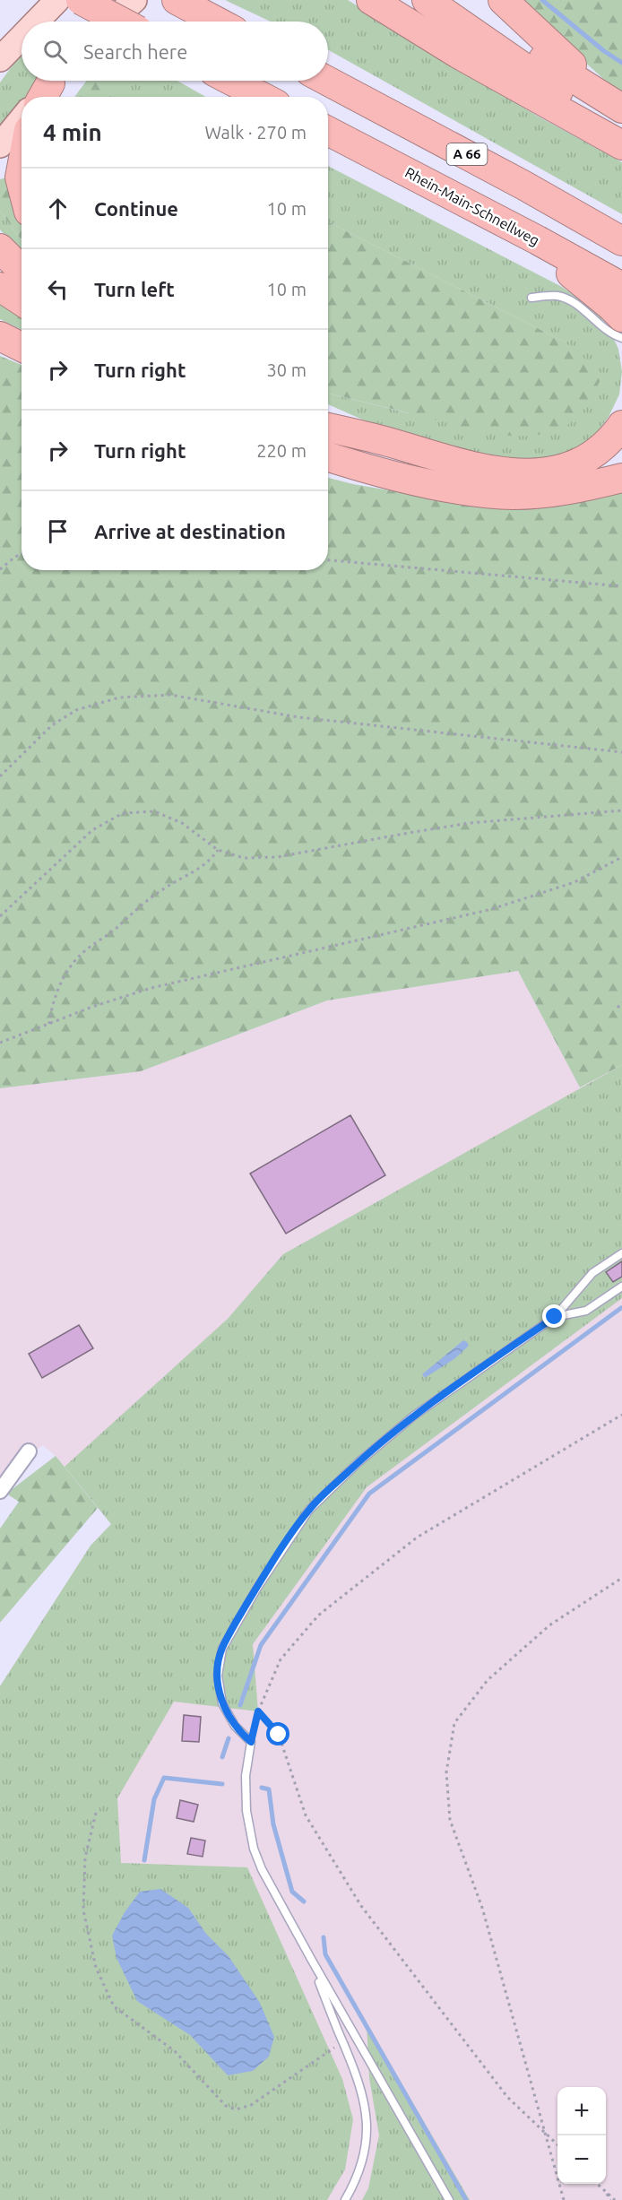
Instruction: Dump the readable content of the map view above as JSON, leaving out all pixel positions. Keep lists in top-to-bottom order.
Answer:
{
  "streets": {
    "highway": ["A 66", "Rhein-Main-Schnellweg"]
  },
  "page": {
    "search": "Search here",
    "heading": ["4 min", "Walk · 270 m"],
    "list": [
      ["Continue", "10 m"],
      ["Turn left", "10 m"],
      ["Turn right", "30 m"],
      ["Turn right", "220 m"],
      "Arrive at destination"
    ],
    "map_buttons": ["+", "−"]
  }
}
